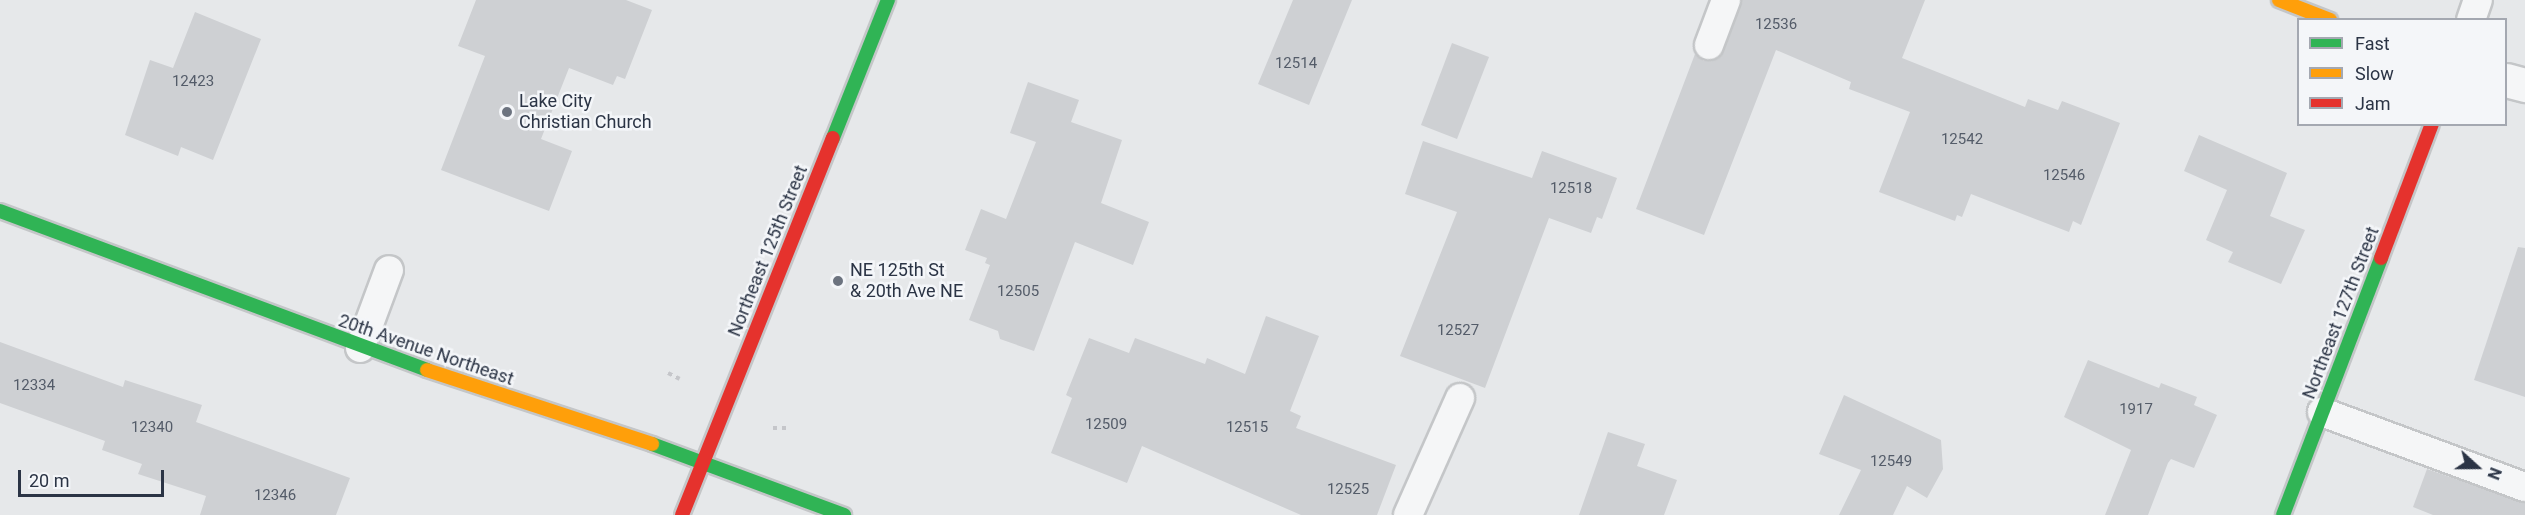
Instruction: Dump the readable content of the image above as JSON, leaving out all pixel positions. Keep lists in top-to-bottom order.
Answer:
{
  "streets": {
    "street": ["Northeast 125th Street", "Northeast 127th Street", "20th Avenue Northeast"]
  },
  "crossings": [
    ["Northeast 125th Street", "20th Avenue Northeast"]
  ],
  "places": ["Lake City Christian Church", "NE 125th St & 20th Ave NE"],
  "house_numbers": [
    "12536",
    "12514",
    "12423",
    "12542",
    "12546",
    "12518",
    "12505",
    "12527",
    "12334",
    "1917",
    "12509",
    "12340",
    "12515",
    "12549",
    "12525",
    "12346"
  ],
  "legend": ["Fast", "Slow", "Jam"],
  "scale_bar": "20 m",
  "north": "right"
}
